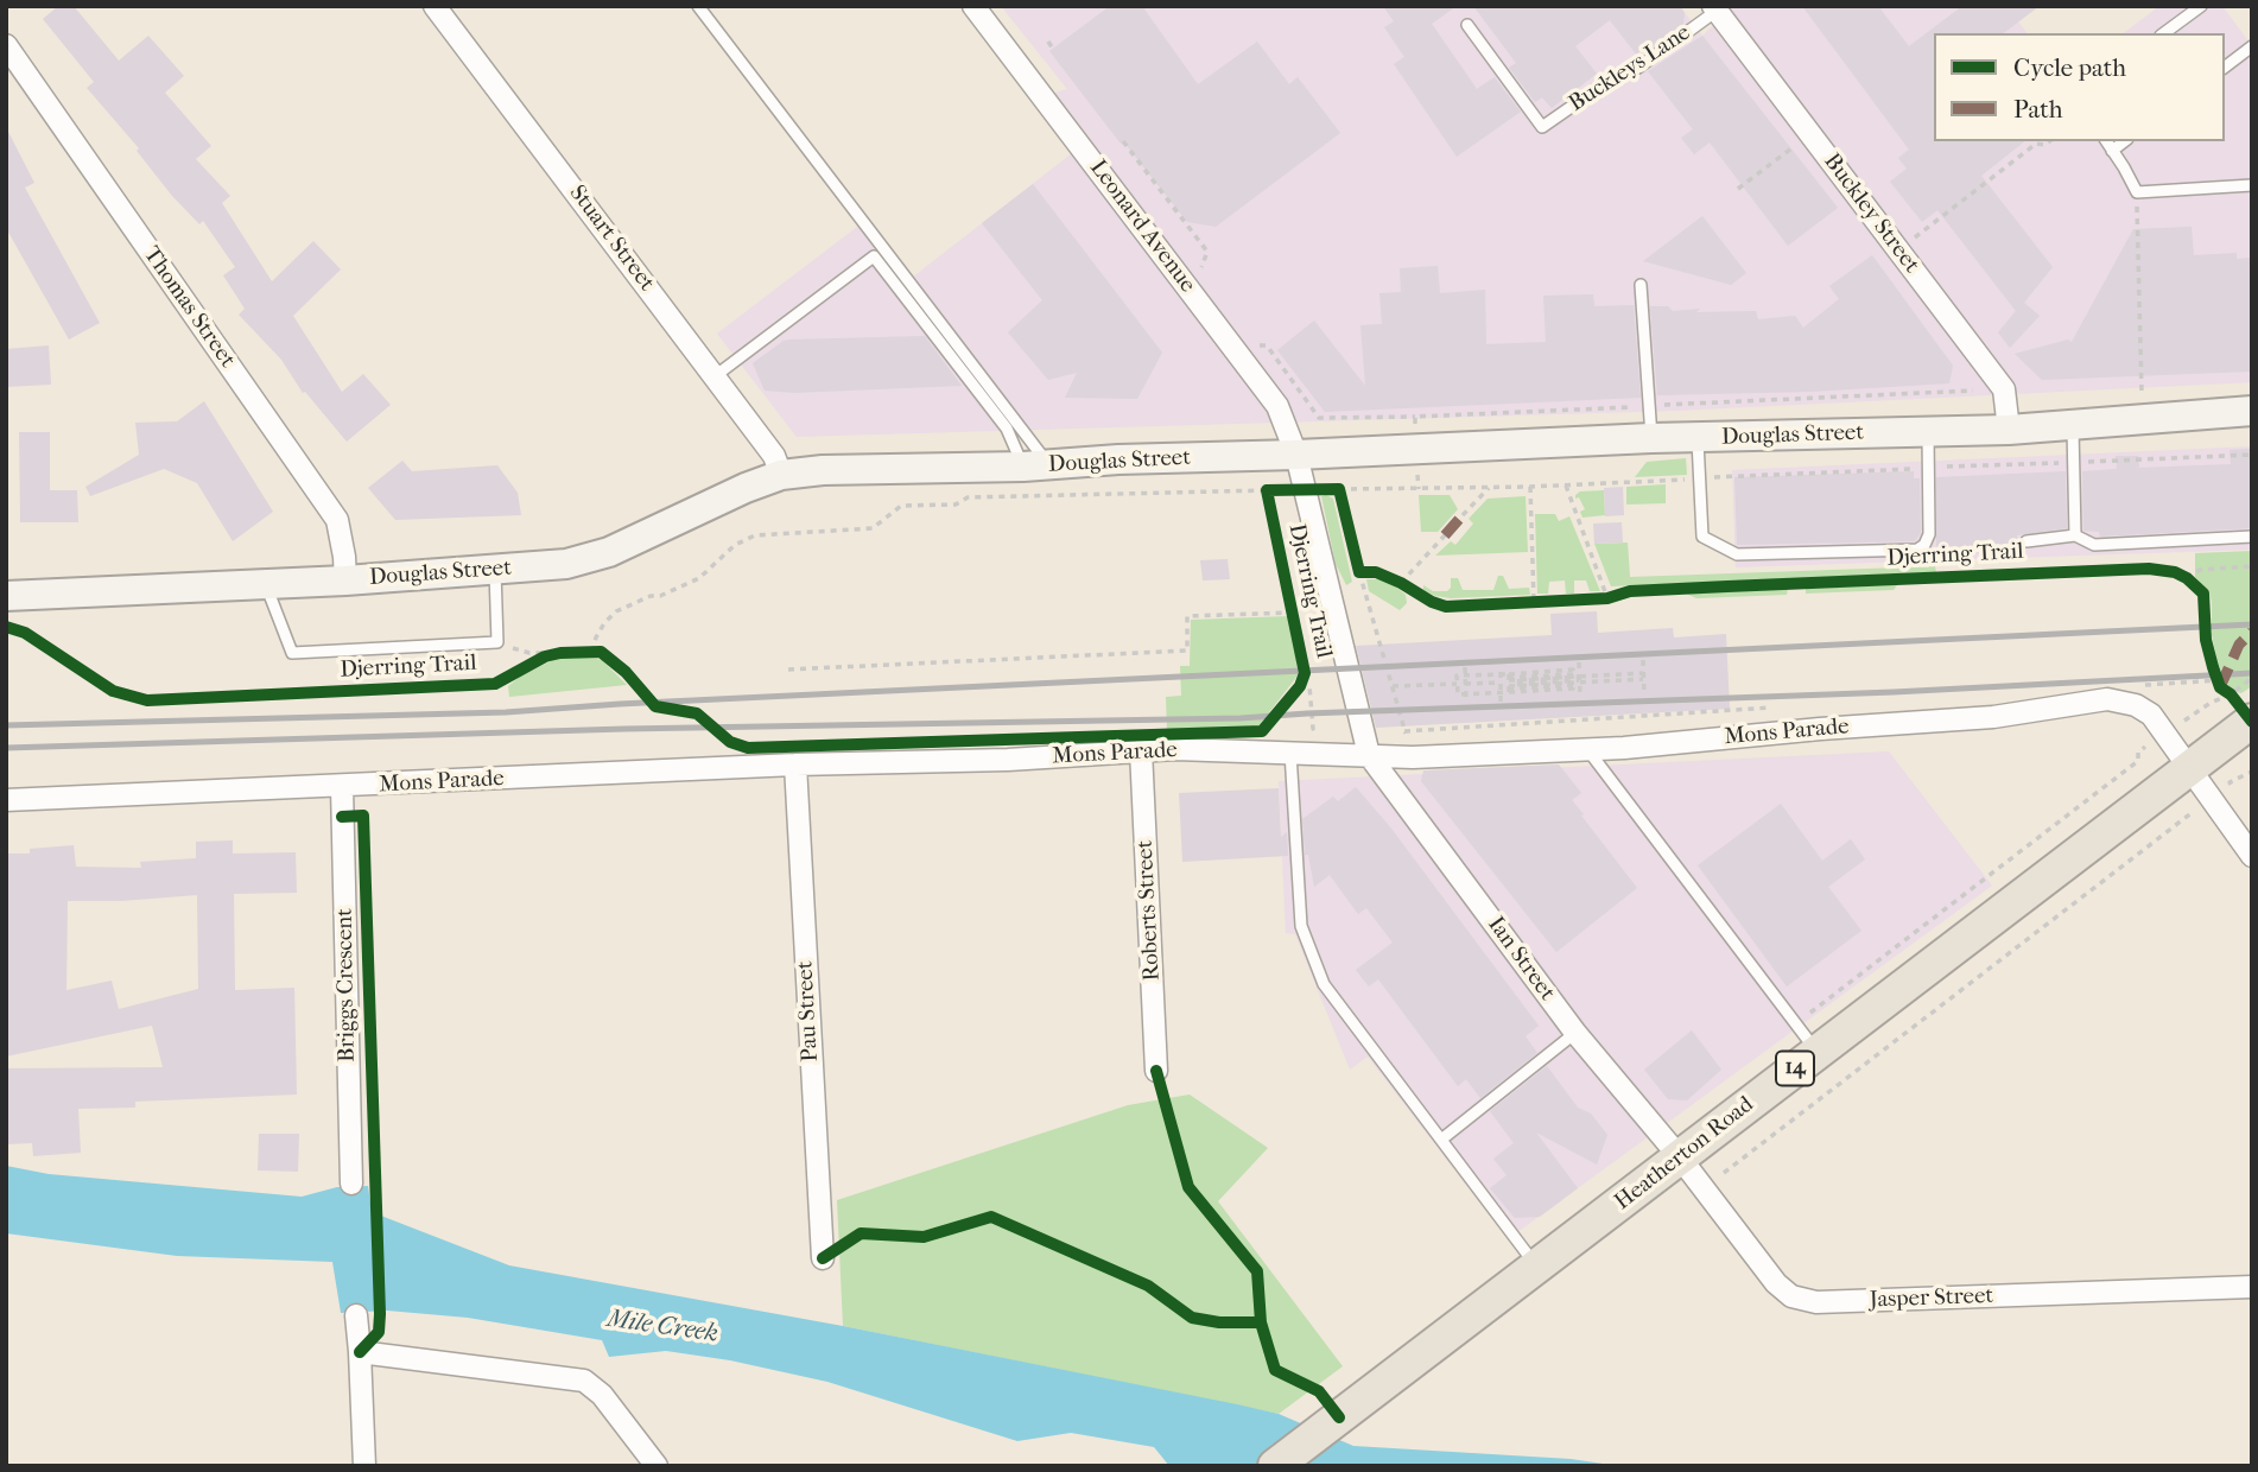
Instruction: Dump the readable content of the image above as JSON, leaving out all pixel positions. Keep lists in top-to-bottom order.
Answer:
{
  "streets": {
    "main road": ["Douglas Street", "14", "Heatherton Road"],
    "street": [
      "Buckley Street",
      "Leonard Avenue",
      "Stuart Street",
      "Thomas Street",
      "Mons Parade",
      "Roberts Street",
      "Ian Street",
      "Briggs Crescent",
      "Pau Street",
      "Jasper Street"
    ],
    "lane": ["Buckleys Lane"],
    "cycle path": ["Djerring Trail"]
  },
  "crossings": [
    ["Buckleys Lane", "Buckley Street"],
    ["Buckley Street", "Douglas Street"],
    ["Leonard Avenue", "Douglas Street"],
    ["Leonard Avenue", "Djerring Trail"],
    ["Leonard Avenue", "Mons Parade"],
    ["Leonard Avenue", "Ian Street"],
    ["Stuart Street", "Douglas Street"],
    ["Thomas Street", "Douglas Street"],
    ["Mons Parade", "Roberts Street"],
    ["Mons Parade", "Ian Street"],
    ["Mons Parade", "Briggs Crescent"],
    ["Mons Parade", "Pau Street"],
    ["Mons Parade", "Heatherton Road"],
    ["Ian Street", "Heatherton Road"],
    ["Ian Street", "Jasper Street"],
    ["Heatherton Road", "Jasper Street"]
  ],
  "water": ["Mile Creek"],
  "legend": ["Cycle path", "Path"]
}
